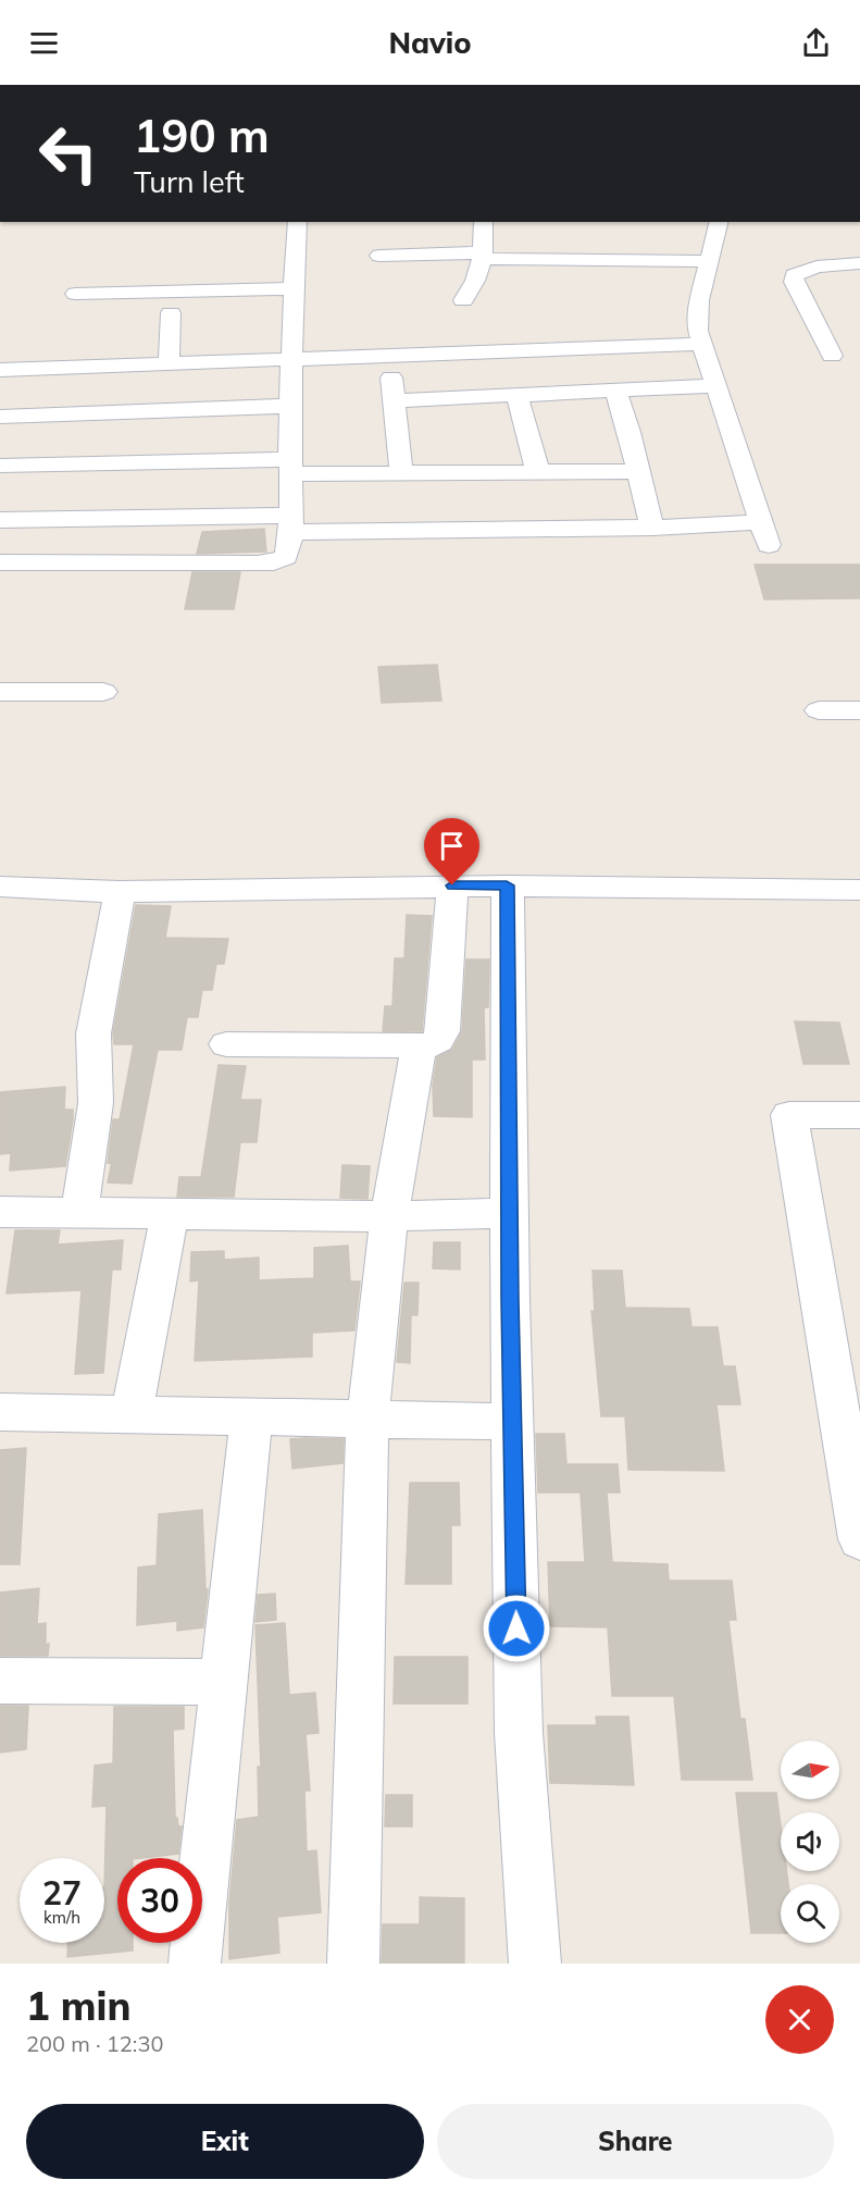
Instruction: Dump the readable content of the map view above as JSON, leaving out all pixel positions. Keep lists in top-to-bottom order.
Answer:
{
  "north": "right",
  "page": {
    "header": "Navio",
    "turn": ["190 m", "Turn left"],
    "speed": "27 km/h",
    "limit": "30",
    "heading": ["1 min", "200 m · 12:30"],
    "buttons": ["Exit", "Share"]
  }
}
